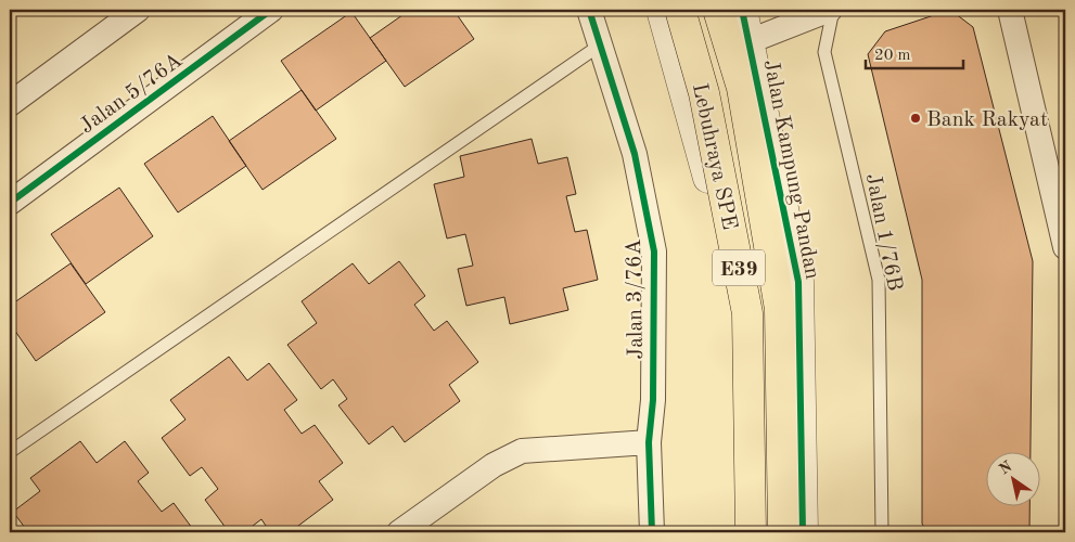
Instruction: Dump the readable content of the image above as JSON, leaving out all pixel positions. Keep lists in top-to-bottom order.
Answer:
{
  "streets": {
    "highway": ["Lebuhraya SPE", "E39"],
    "street": ["Jalan 5/76A", "Jalan Kampung Pandan", "Jalan 3/76A"],
    "lane": ["Jalan 1/76B"]
  },
  "places": ["Bank Rakyat"],
  "scale_bar": "20 m",
  "north": "top left"
}
